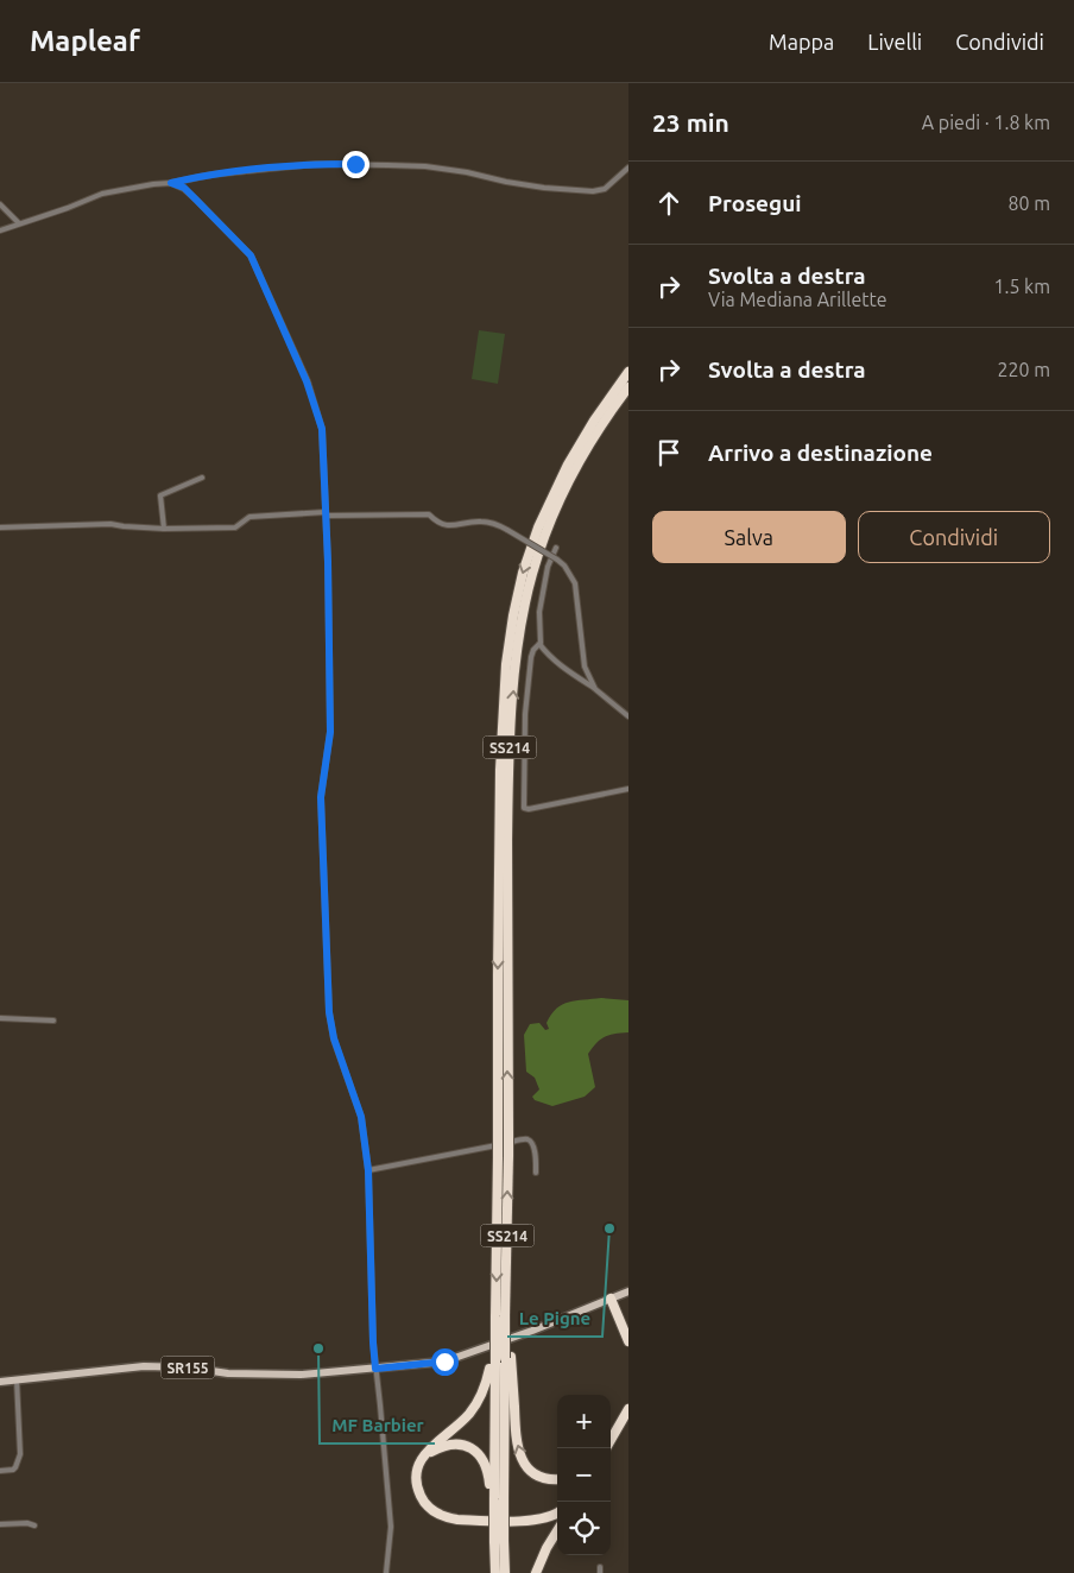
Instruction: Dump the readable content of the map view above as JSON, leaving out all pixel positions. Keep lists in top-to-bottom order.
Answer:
{
  "streets": {
    "highway": ["SS214"],
    "main road": ["SR155"]
  },
  "places": ["Le Pigne", "MF Barbier"],
  "page": {
    "header": "Mapleaf",
    "nav": ["Mappa", "Livelli", "Condividi"],
    "heading": ["23 min", "A piedi · 1.8 km"],
    "list": [
      ["Prosegui", "80 m"],
      ["Svolta a destra", "Via Mediana Arillette", "1.5 km"],
      ["Svolta a destra", "220 m"],
      "Arrivo a destinazione"
    ],
    "buttons": ["Salva", "Condividi"],
    "map_buttons": ["+", "−"]
  }
}
